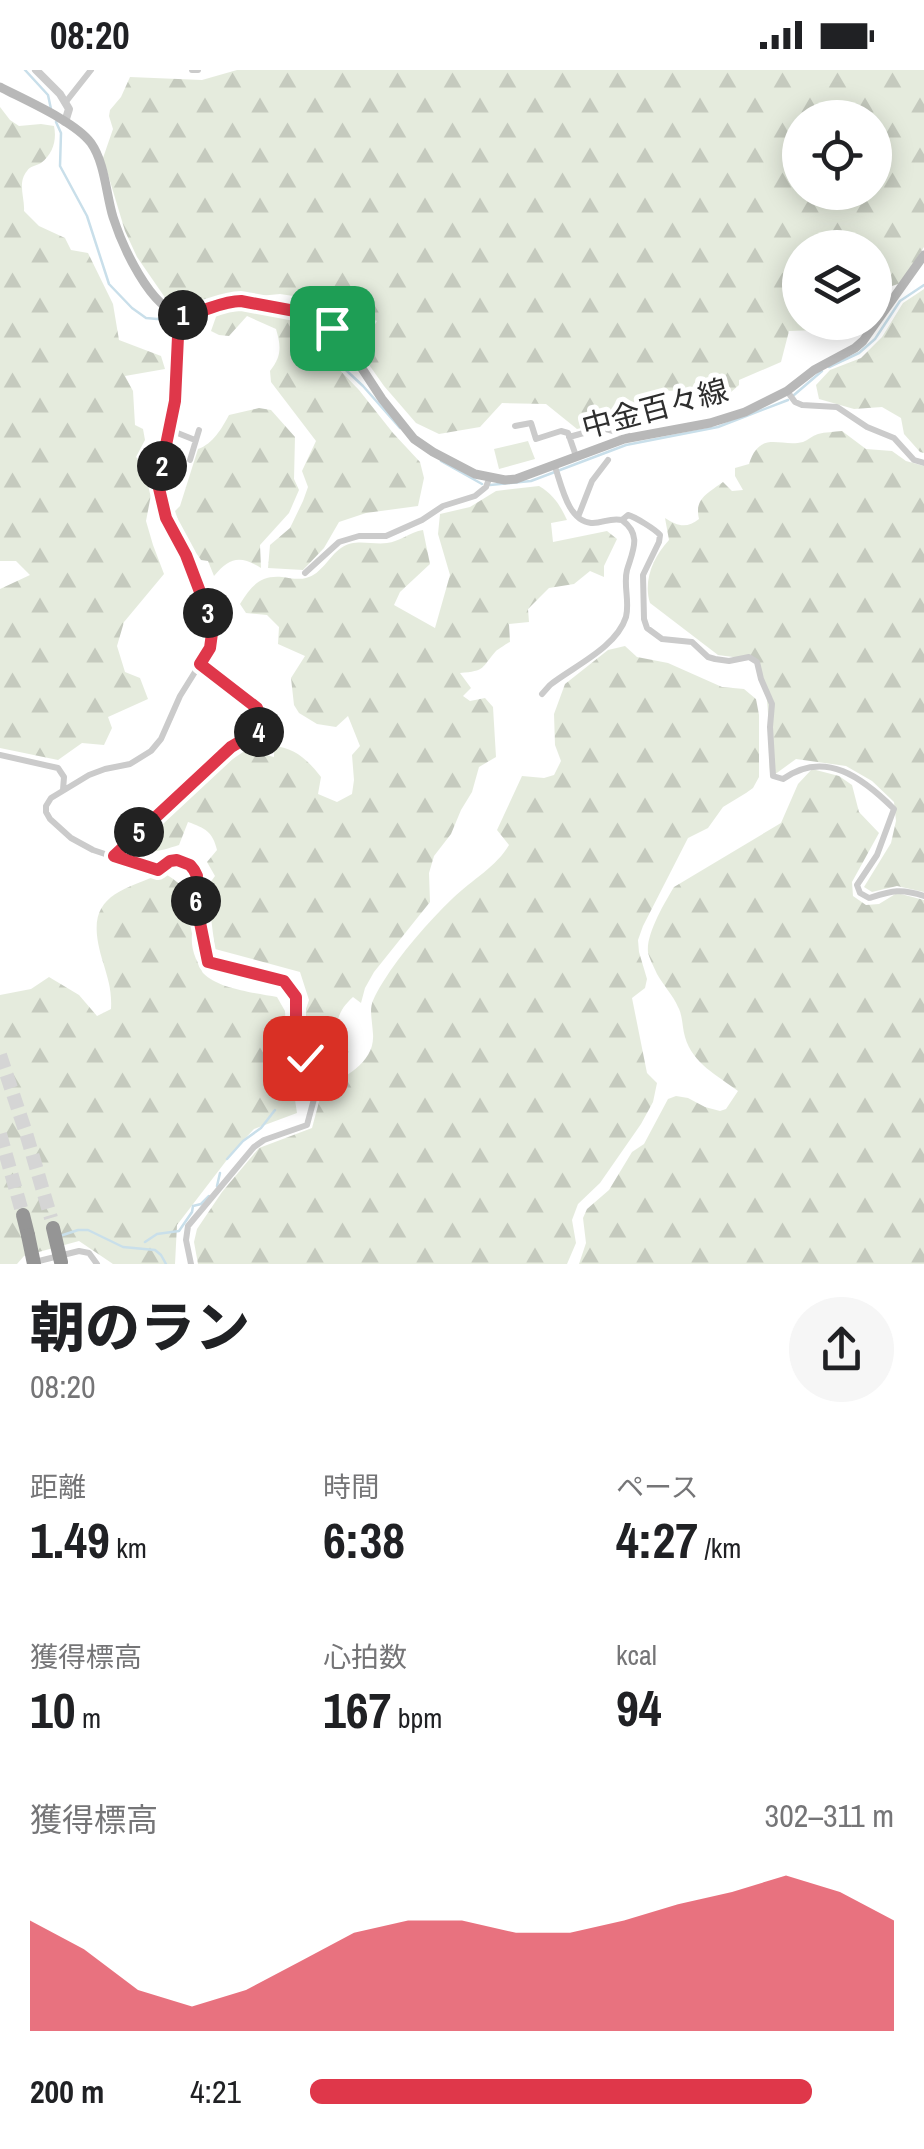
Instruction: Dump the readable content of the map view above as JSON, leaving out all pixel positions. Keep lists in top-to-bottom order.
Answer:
{
  "streets": {
    "main road": ["中金百々線"]
  },
  "page": {
    "status": "08:20",
    "pins": [
      "1",
      "2",
      "3",
      "4",
      "5",
      "6"
    ],
    "heading": ["朝のラン", "08:20"],
    "stats": [
      ["距離", "1.49 km"],
      ["時間", "6:38"],
      ["ペース", "4:27 /km"],
      ["獲得標高", "10 m"],
      ["心拍数", "167 bpm"],
      ["kcal", "94"]
    ],
    "chart": ["獲得標高", "302–311 m"],
    "list": [
      {
        "name": "200 m",
        "note": "4:21"
      }
    ]
  }
}
